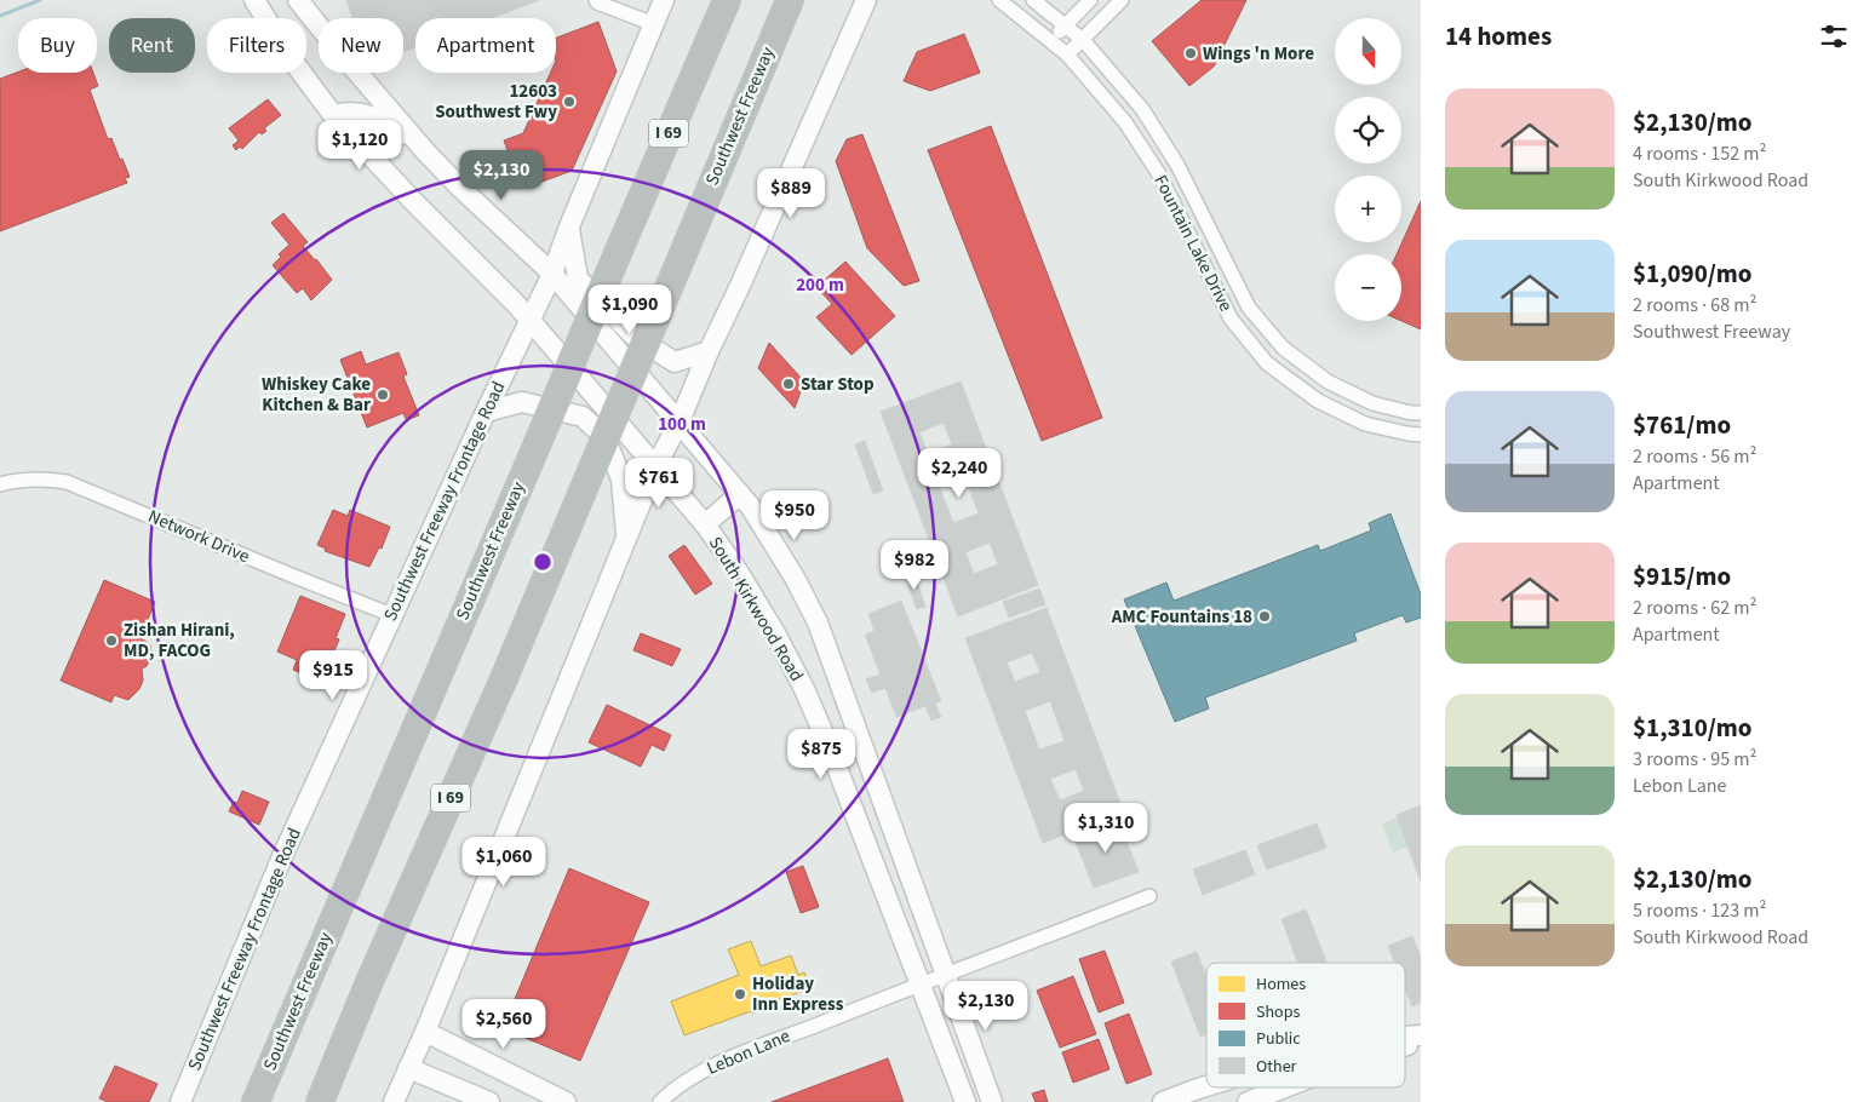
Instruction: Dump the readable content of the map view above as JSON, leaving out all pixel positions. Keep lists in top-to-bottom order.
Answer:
{
  "streets": {
    "highway": ["Southwest Freeway", "I 69"],
    "main road": ["Southwest Freeway Frontage Road", "South Kirkwood Road"],
    "street": ["Fountain Lake Drive", "Network Drive", "Lebon Lane"]
  },
  "crossings": [
    ["Southwest Freeway Frontage Road", "Network Drive"],
    ["Southwest Freeway Frontage Road", "South Kirkwood Road"],
    ["South Kirkwood Road", "Lebon Lane"]
  ],
  "places": [
    "Wings 'n More",
    "12603 Southwest Fwy",
    "Star Stop",
    "Whiskey Cake Kitchen & Bar",
    "AMC Fountains 18",
    "Zishan Hirani, MD, FACOG",
    "Holiday Inn Express"
  ],
  "legend": [
    "Homes",
    "Shops",
    "Public",
    "Other"
  ],
  "north": "bottom",
  "page": {
    "heading": "14 homes",
    "map_buttons": ["+", "−"],
    "chip": [
      "Buy",
      "Rent",
      "Filters",
      "New",
      "Apartment"
    ],
    "list": [
      {
        "name": "$2,130/mo",
        "note": "4 rooms · 152 m² · South Kirkwood Road"
      },
      {
        "name": "$1,090/mo",
        "note": "2 rooms · 68 m² · Southwest Freeway"
      },
      {
        "name": "$761/mo",
        "note": "2 rooms · 56 m² · Apartment"
      },
      {
        "name": "$915/mo",
        "note": "2 rooms · 62 m² · Apartment"
      },
      {
        "name": "$1,310/mo",
        "note": "3 rooms · 95 m² · Lebon Lane"
      },
      {
        "name": "$2,130/mo",
        "note": "5 rooms · 123 m² · South Kirkwood Road"
      }
    ],
    "price": [
      "$1,120",
      "$2,130",
      "$889",
      "$1,090",
      "$2,240",
      "$761",
      "$950",
      "$982",
      "$915",
      "$875",
      "$1,310",
      "$1,060",
      "$2,130",
      "$2,560"
    ]
  },
  "rings": ["200 m", "100 m"]
}
